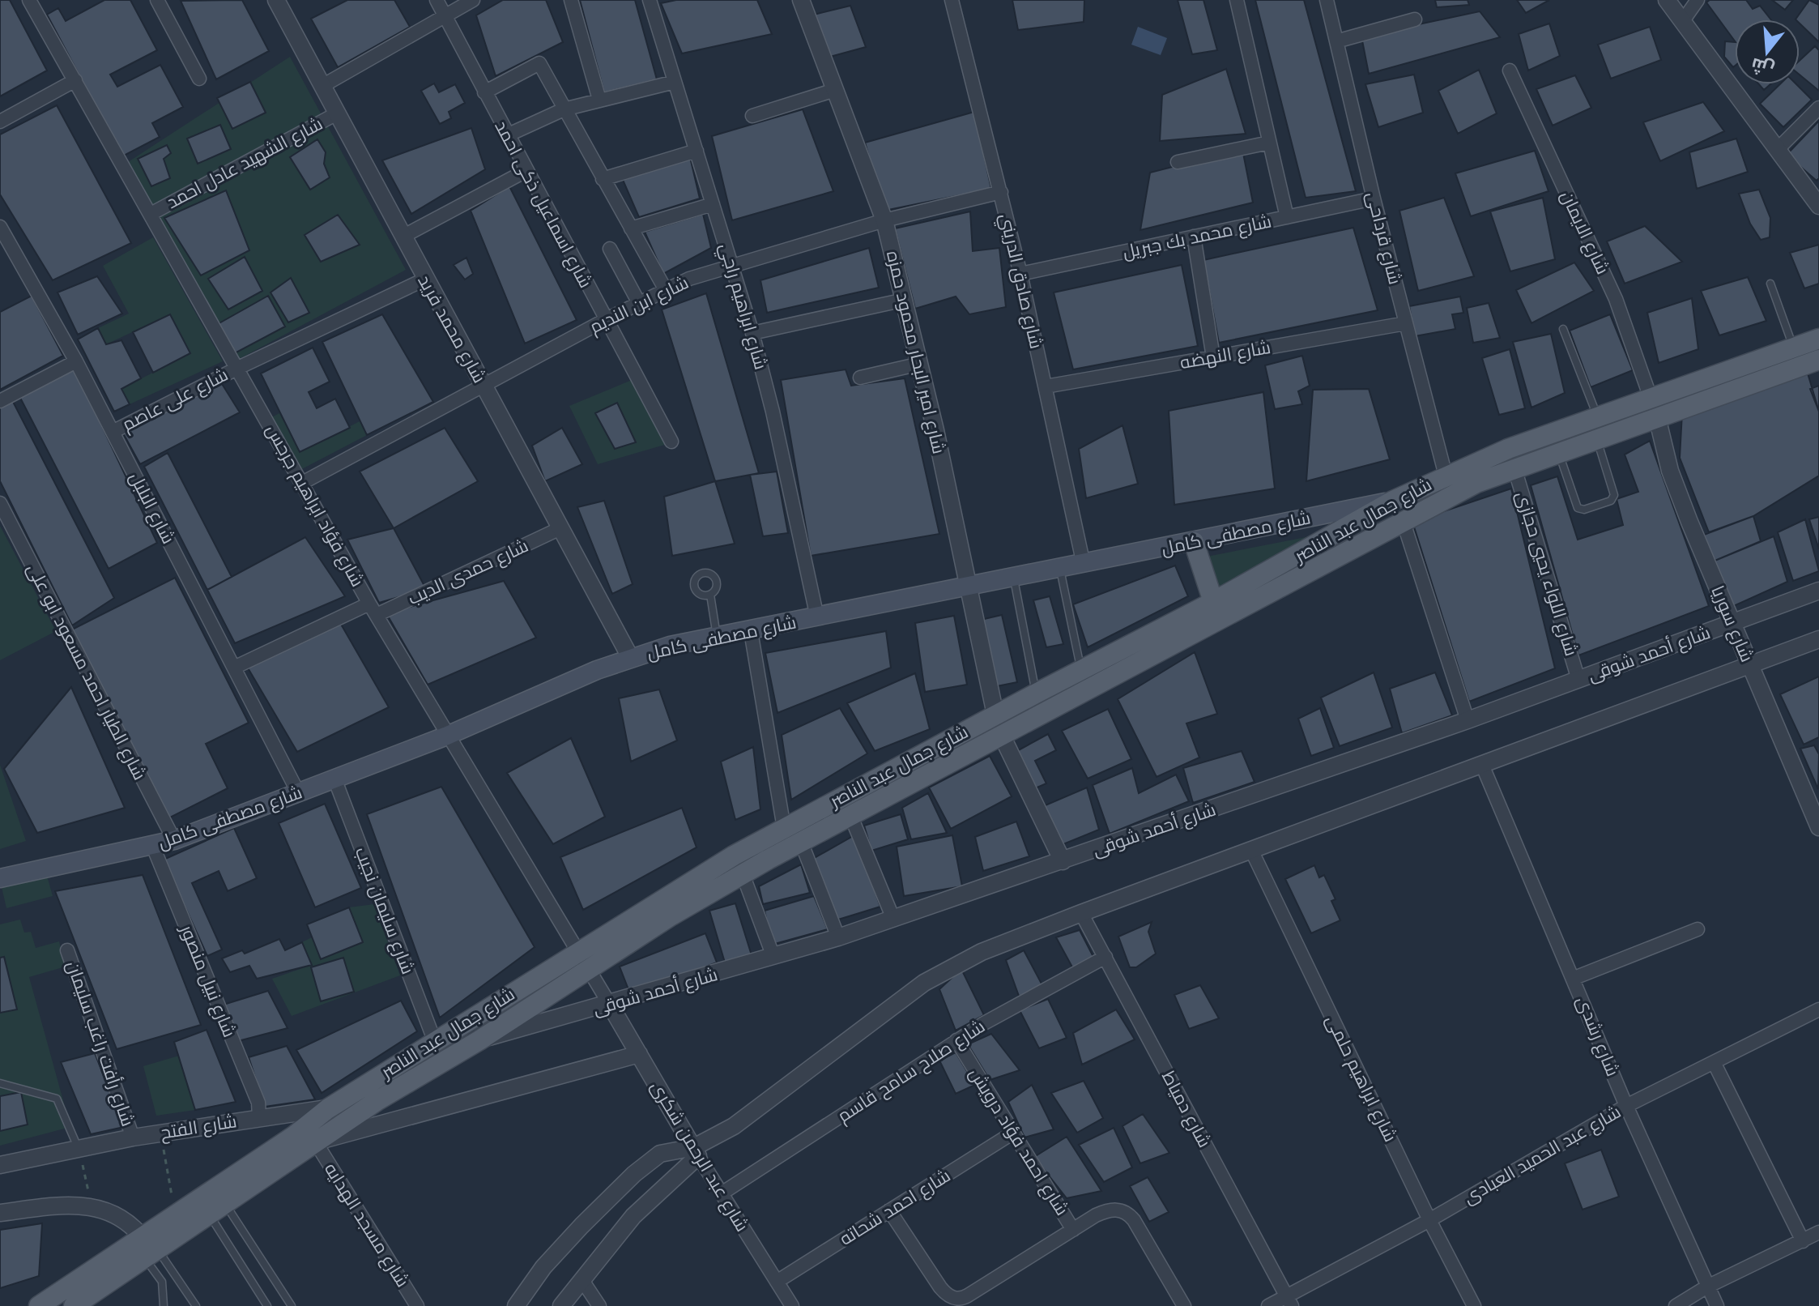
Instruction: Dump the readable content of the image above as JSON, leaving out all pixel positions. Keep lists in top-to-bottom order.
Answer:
{
  "streets": {
    "main road": ["شارع جمال عبد الناصر", "شارع مصطفى كامل"],
    "street": [
      "شارع الشهيد عادل احمد",
      "شارع اسماعيل ذكى احمد",
      "شارع الايمان",
      "شارع محمد بك جبريل",
      "شارع قرداحى",
      "شارع صادق الدريني",
      "شارع ابن النديم",
      "شارع ابراهيم راجي",
      "شارع محمد فريد",
      "شارع امير البحار محمود حمزه",
      "شارع النهضه",
      "شارع على عاصم",
      "شارع فؤاد ابراهيم جرجس",
      "شارع البلبل",
      "شارع حمدى الديب",
      "شارع اللواء يحيي حجازى",
      "شارع سوريا",
      "شارع أحمد شوقى",
      "شارع الطيار احمد مسعود ابو على",
      "شارع سليمان نجيب",
      "شارع نبيل منصور",
      "شارع رشدى",
      "شارع رأفت راغب سليمان",
      "شارع صلاح سامح قاسم",
      "شارع ابراهيم حلمى",
      "شارع دمياط",
      "شارع الفتح",
      "شارع احمد فؤاد درويش",
      "شارع عبد الحميد العبادى",
      "شارع عبد الرحمن شكرى",
      "شارع احمد شحاته",
      "شارع مسجد الهدايه"
    ]
  },
  "crossings": [
    ["شارع الشهيد عادل احمد", "شارع محمد فريد"],
    ["شارع الشهيد عادل احمد", "شارع فؤاد ابراهيم جرجس"],
    ["شارع اسماعيل ذكى احمد", "شارع ابن النديم"],
    ["شارع الايمان", "شارع جمال عبد الناصر"],
    ["شارع محمد بك جبريل", "شارع قرداحى"],
    ["شارع محمد بك جبريل", "شارع صادق الدريني"],
    ["شارع قرداحى", "شارع النهضه"],
    ["شارع قرداحى", "شارع جمال عبد الناصر"],
    ["شارع صادق الدريني", "شارع ابن النديم"],
    ["شارع صادق الدريني", "شارع النهضه"],
    ["شارع صادق الدريني", "شارع مصطفى كامل"],
    ["شارع ابن النديم", "شارع ابراهيم راجي"],
    ["شارع ابن النديم", "شارع محمد فريد"],
    ["شارع ابن النديم", "شارع امير البحار محمود حمزه"],
    ["شارع ابن النديم", "شارع فؤاد ابراهيم جرجس"],
    ["شارع ابراهيم راجي", "شارع مصطفى كامل"],
    ["شارع محمد فريد", "شارع على عاصم"],
    ["شارع محمد فريد", "شارع مصطفى كامل"],
    ["شارع محمد فريد", "شارع حمدى الديب"],
    ["شارع امير البحار محمود حمزه", "شارع جمال عبد الناصر"],
    ["شارع امير البحار محمود حمزه", "شارع مصطفى كامل"],
    ["شارع على عاصم", "شارع فؤاد ابراهيم جرجس"],
    ["شارع على عاصم", "شارع البلبل"],
    ["شارع فؤاد ابراهيم جرجس", "شارع جمال عبد الناصر"],
    ["شارع فؤاد ابراهيم جرجس", "شارع مصطفى كامل"],
    ["شارع فؤاد ابراهيم جرجس", "شارع حمدى الديب"],
    ["شارع فؤاد ابراهيم جرجس", "شارع أحمد شوقى"],
    ["شارع فؤاد ابراهيم جرجس", "شارع عبد الرحمن شكرى"],
    ["شارع البلبل", "شارع مصطفى كامل"],
    ["شارع البلبل", "شارع حمدى الديب"],
    ["شارع جمال عبد الناصر", "شارع مصطفى كامل"],
    ["شارع جمال عبد الناصر", "شارع اللواء يحيي حجازى"],
    ["شارع جمال عبد الناصر", "شارع سوريا"],
    ["شارع جمال عبد الناصر", "شارع أحمد شوقى"],
    ["شارع جمال عبد الناصر", "شارع سليمان نجيب"],
    ["شارع جمال عبد الناصر", "شارع الفتح"],
    ["شارع جمال عبد الناصر", "شارع مسجد الهدايه"],
    ["شارع مصطفى كامل", "شارع الطيار احمد مسعود ابو على"],
    ["شارع مصطفى كامل", "شارع سليمان نجيب"],
    ["شارع مصطفى كامل", "شارع نبيل منصور"],
    ["شارع اللواء يحيي حجازى", "شارع أحمد شوقى"],
    ["شارع سوريا", "شارع أحمد شوقى"],
    ["شارع أحمد شوقى", "شارع عبد الرحمن شكرى"],
    ["شارع نبيل منصور", "شارع الفتح"],
    ["شارع رشدى", "شارع عبد الحميد العبادى"],
    ["شارع رأفت راغب سليمان", "شارع الفتح"],
    ["شارع صلاح سامح قاسم", "شارع دمياط"],
    ["شارع صلاح سامح قاسم", "شارع احمد فؤاد درويش"],
    ["شارع صلاح سامح قاسم", "شارع عبد الرحمن شكرى"],
    ["شارع ابراهيم حلمى", "شارع عبد الحميد العبادى"],
    ["شارع دمياط", "شارع عبد الحميد العبادى"],
    ["شارع احمد فؤاد درويش", "شارع احمد شحاته"],
    ["شارع عبد الرحمن شكرى", "شارع احمد شحاته"]
  ],
  "north": "bottom"
}
